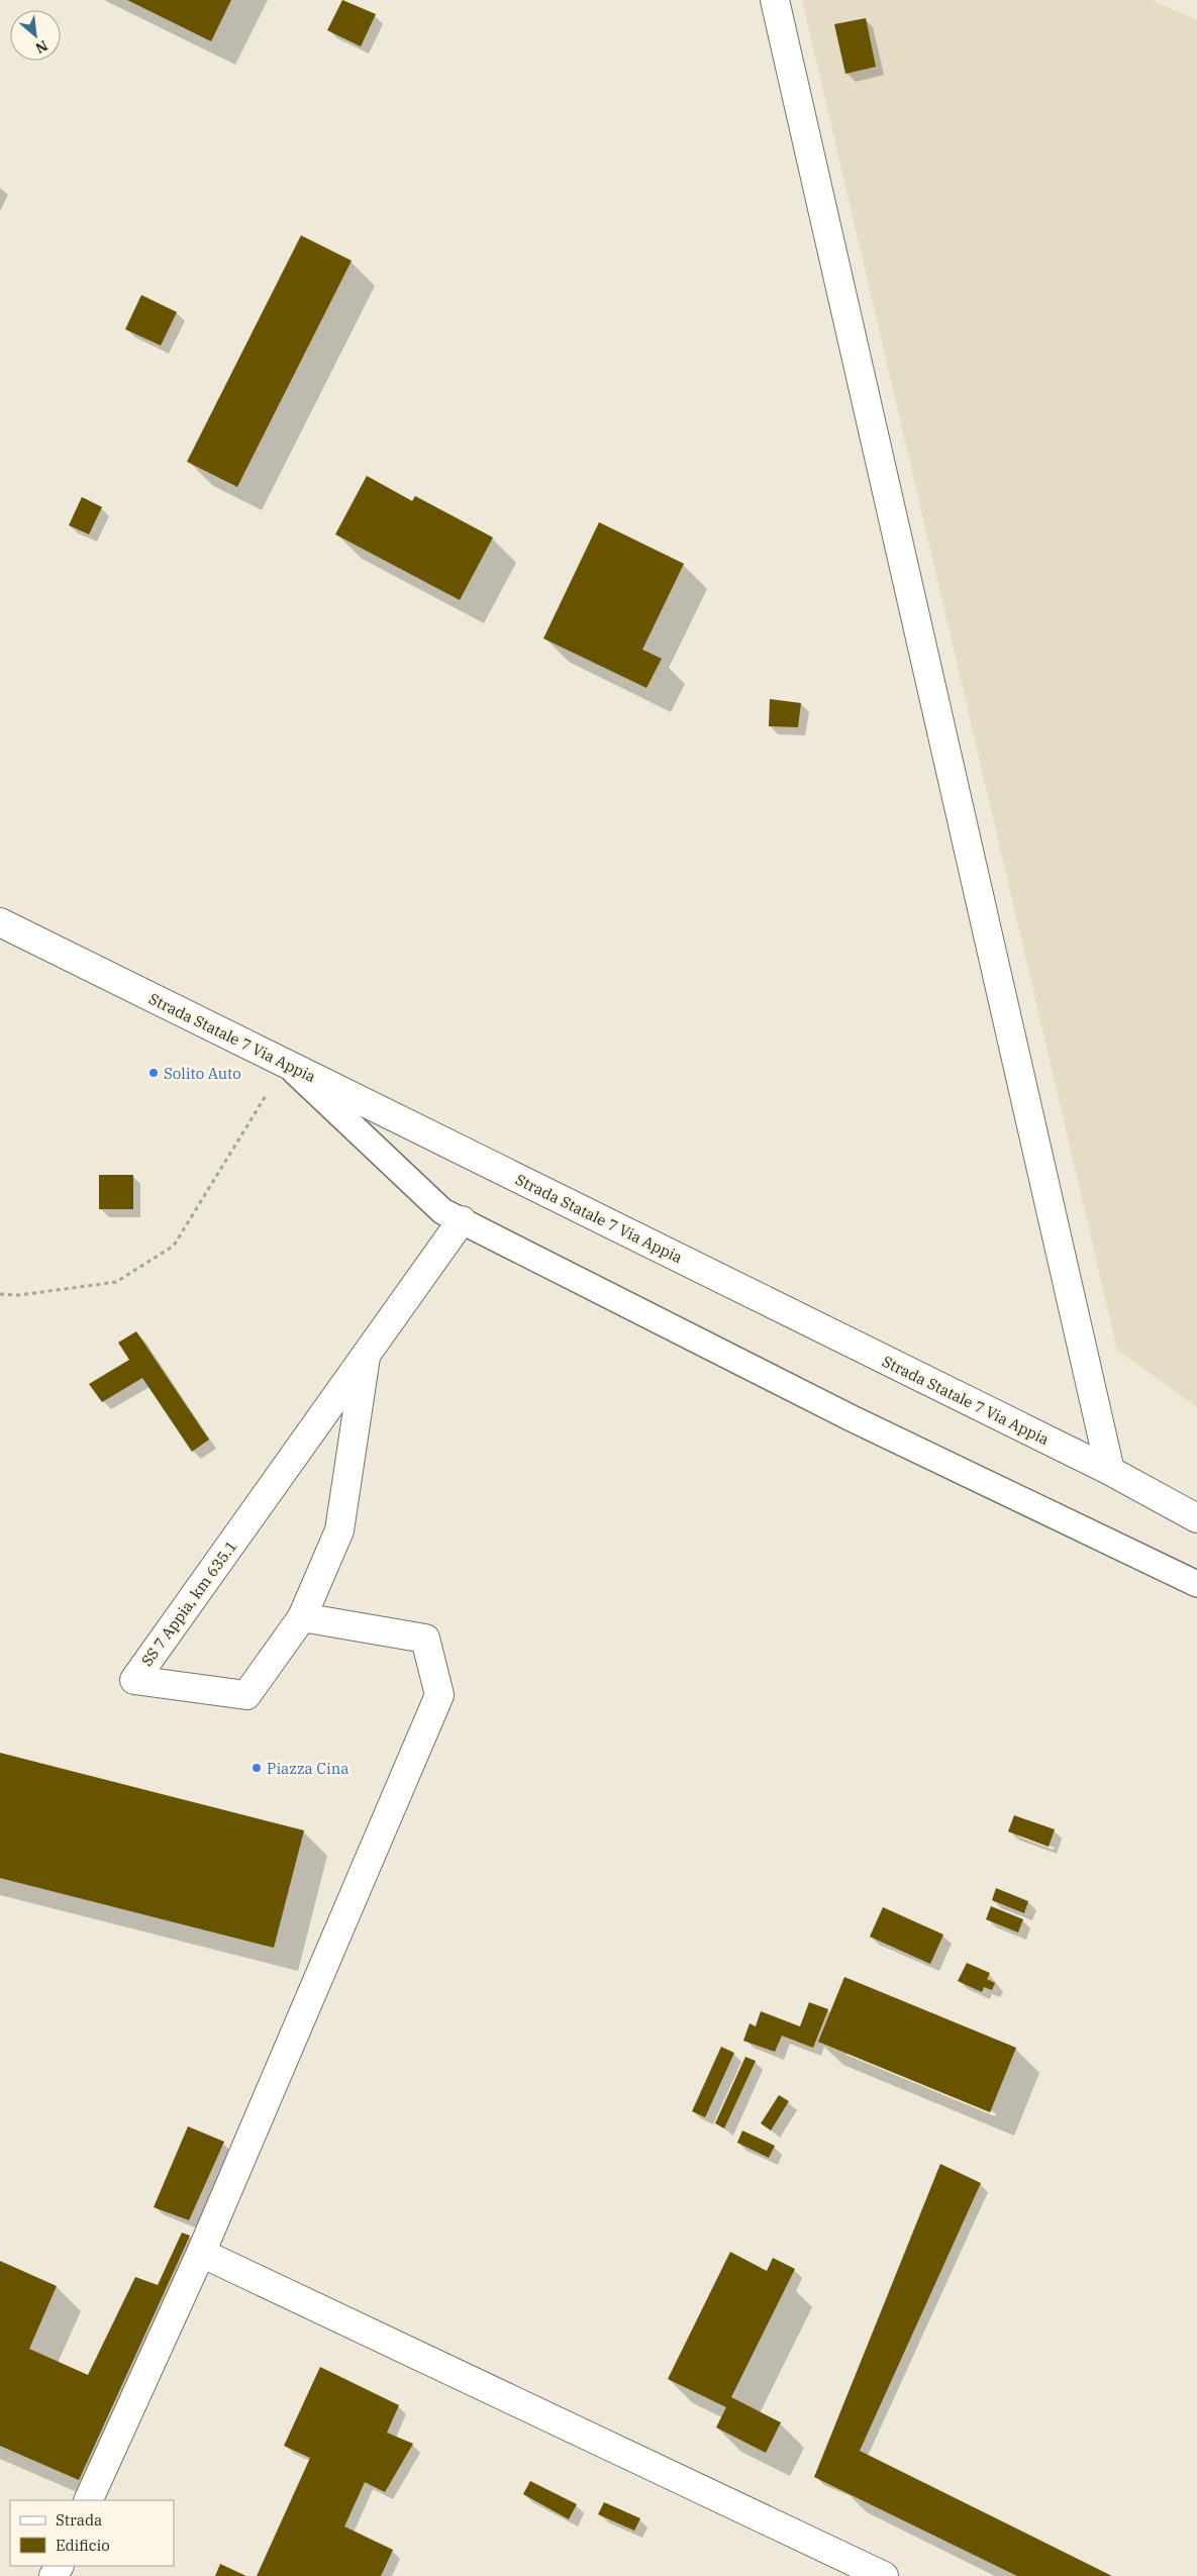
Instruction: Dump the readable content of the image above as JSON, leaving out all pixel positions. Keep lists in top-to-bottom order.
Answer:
{
  "streets": {
    "street": ["Strada Statale 7 Via Appia", "SS 7 Appia, km 635.1"]
  },
  "places": ["Solito Auto", "Piazza Cina"],
  "legend": ["Strada", "Edificio"],
  "north": "bottom right"
}
